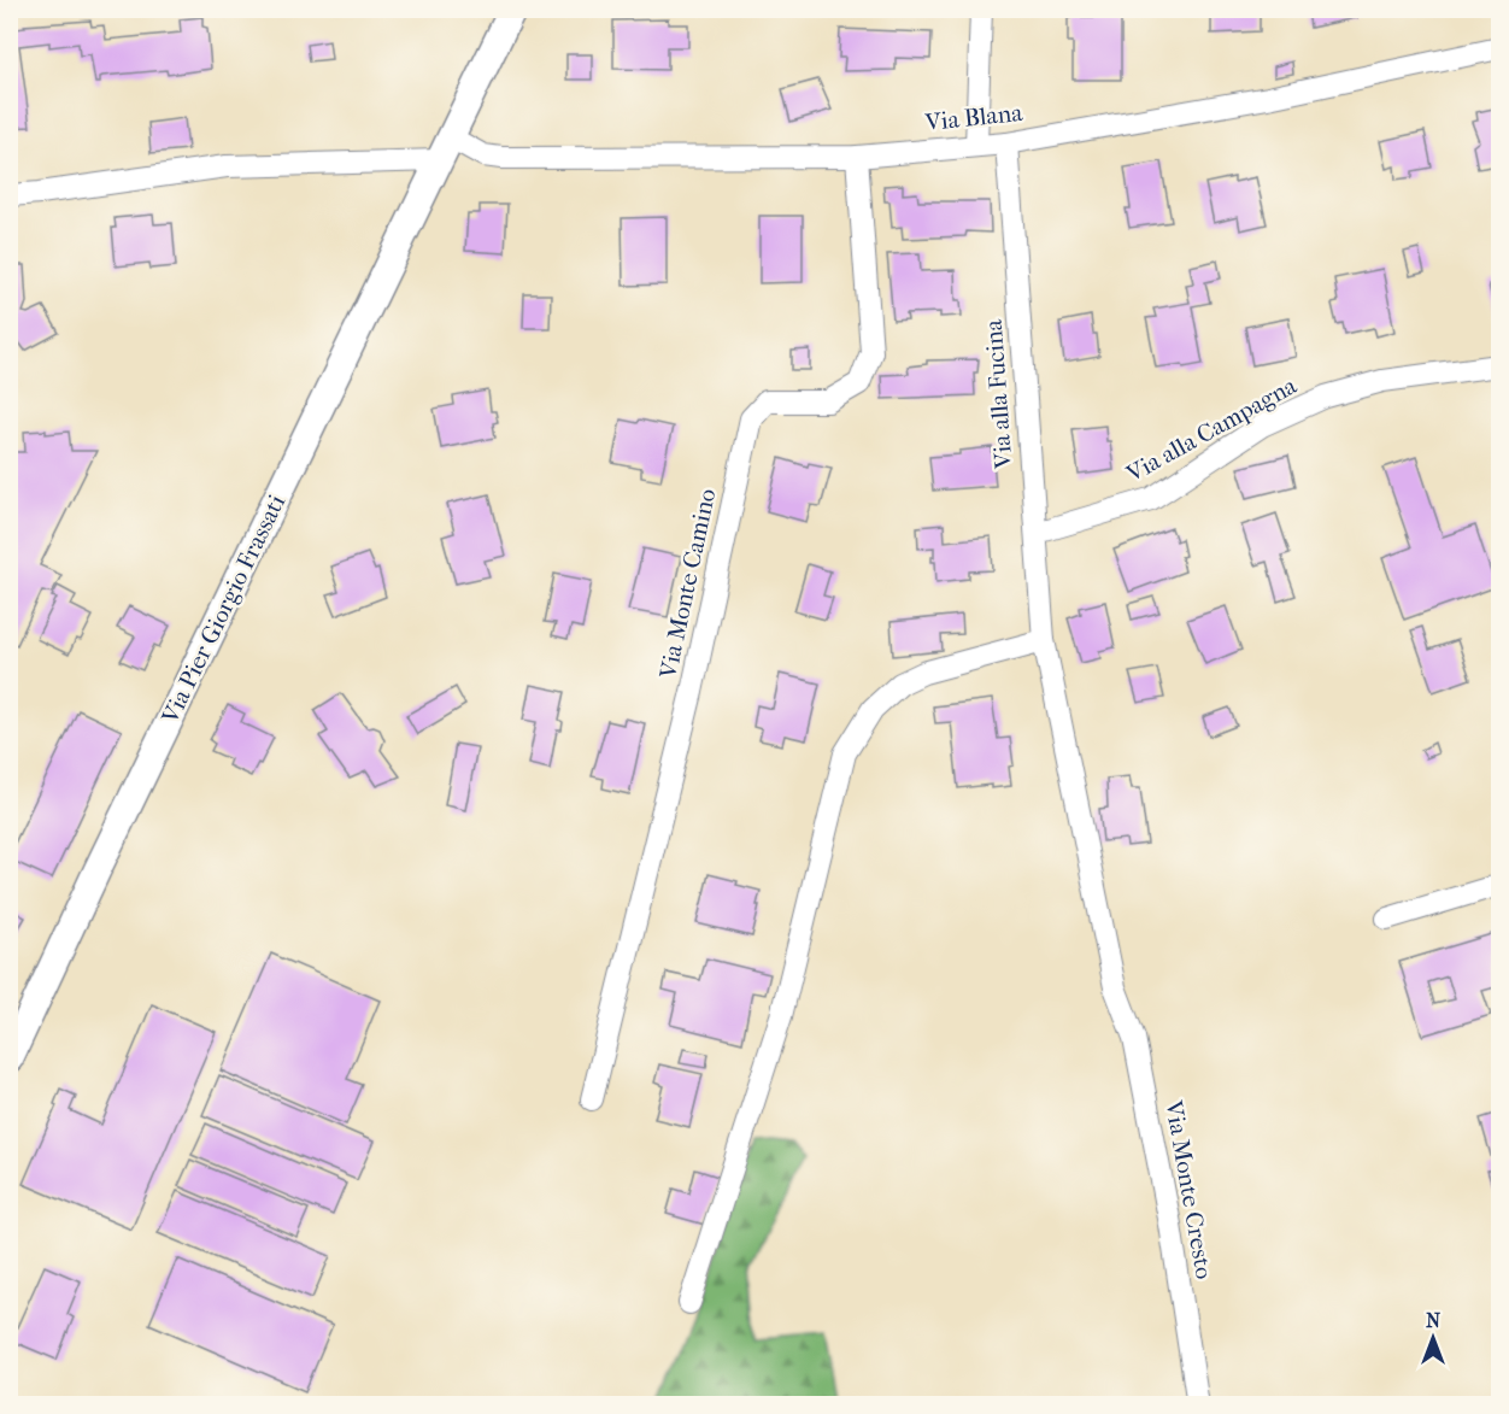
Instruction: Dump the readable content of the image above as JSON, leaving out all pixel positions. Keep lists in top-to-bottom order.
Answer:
{
  "streets": {
    "street": [
      "Via Blana",
      "Via alla Fucina",
      "Via alla Campagna",
      "Via Monte Camino",
      "Via Pier Giorgio Frassati",
      "Via Monte Cresto"
    ]
  },
  "crossings": [
    ["Via Blana", "Via alla Fucina"],
    ["Via Blana", "Via Monte Camino"],
    ["Via Blana", "Via Pier Giorgio Frassati"],
    ["Via alla Fucina", "Via alla Campagna"],
    ["Via alla Fucina", "Via Monte Cresto"]
  ],
  "north": "top"
}
